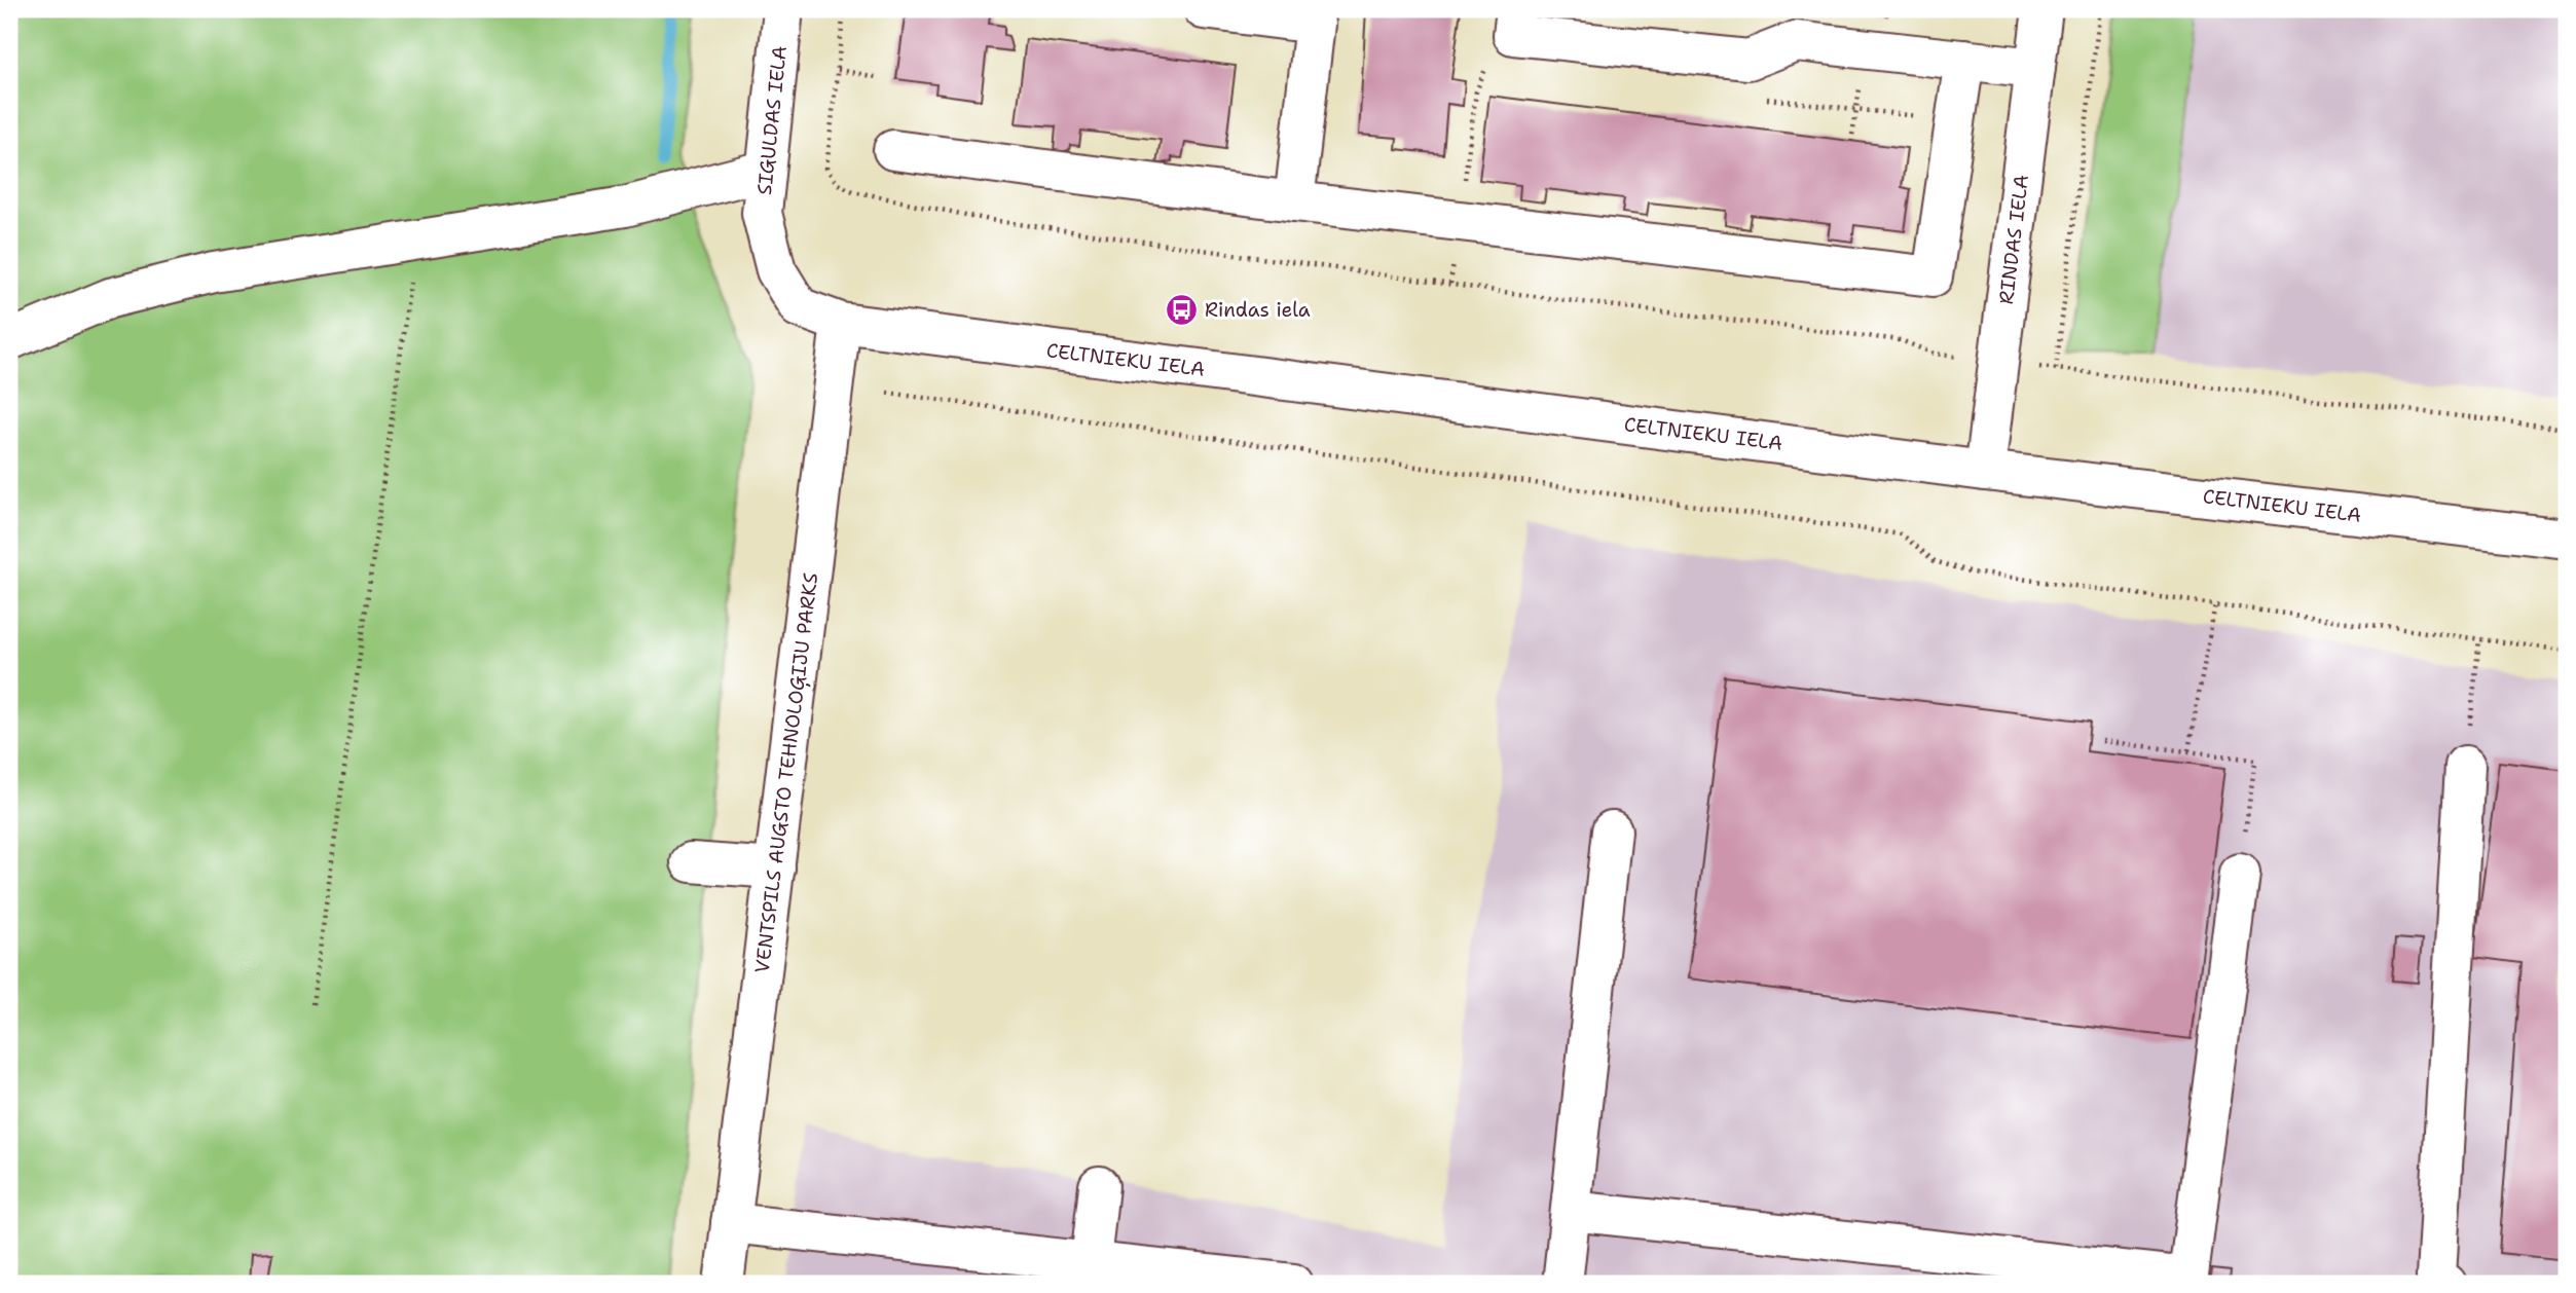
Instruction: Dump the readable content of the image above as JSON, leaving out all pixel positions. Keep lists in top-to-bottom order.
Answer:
{
  "streets": {
    "street": [
      "SIGULDAS IELA",
      "RINDAS IELA",
      "CELTNIEKU IELA",
      "VENTSPILS AUGSTO TEHNOLOĢIJU PARKS"
    ]
  },
  "crossings": [
    ["SIGULDAS IELA", "CELTNIEKU IELA"],
    ["SIGULDAS IELA", "VENTSPILS AUGSTO TEHNOLOĢIJU PARKS"],
    ["RINDAS IELA", "CELTNIEKU IELA"],
    ["CELTNIEKU IELA", "VENTSPILS AUGSTO TEHNOLOĢIJU PARKS"]
  ],
  "places": {
    "bus stop": ["Rindas iela"]
  }
}
